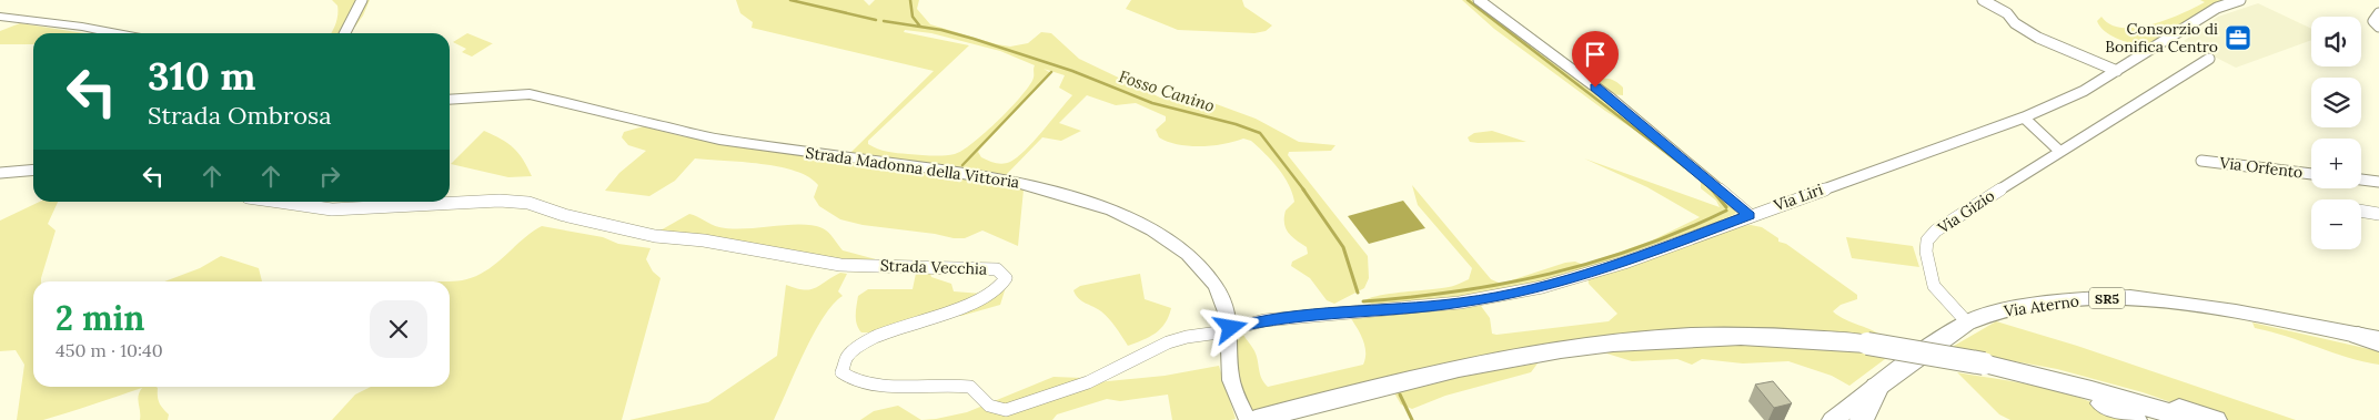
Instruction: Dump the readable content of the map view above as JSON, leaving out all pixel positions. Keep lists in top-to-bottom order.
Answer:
{
  "streets": {
    "main road": ["SR5", "Via Aterno"],
    "street": [
      "Strada Madonna della Vittoria",
      "Via Orfento",
      "Via Liri",
      "Via Gizio",
      "Strada Vecchia"
    ]
  },
  "crossings": [
    ["Strada Madonna della Vittoria", "Via Liri"],
    ["Strada Madonna della Vittoria", "Strada Vecchia"],
    ["Via Liri", "Strada Vecchia"],
    ["Via Gizio", "Via Aterno"]
  ],
  "water": ["Fosso Canino"],
  "places": {
    "office": ["Consorzio di Bonifica Centro"]
  },
  "page": {
    "map_buttons": ["+", "−"],
    "turn": ["310 m", "Strada Ombrosa"],
    "heading": ["2 min", "450 m · 10:40"]
  }
}
